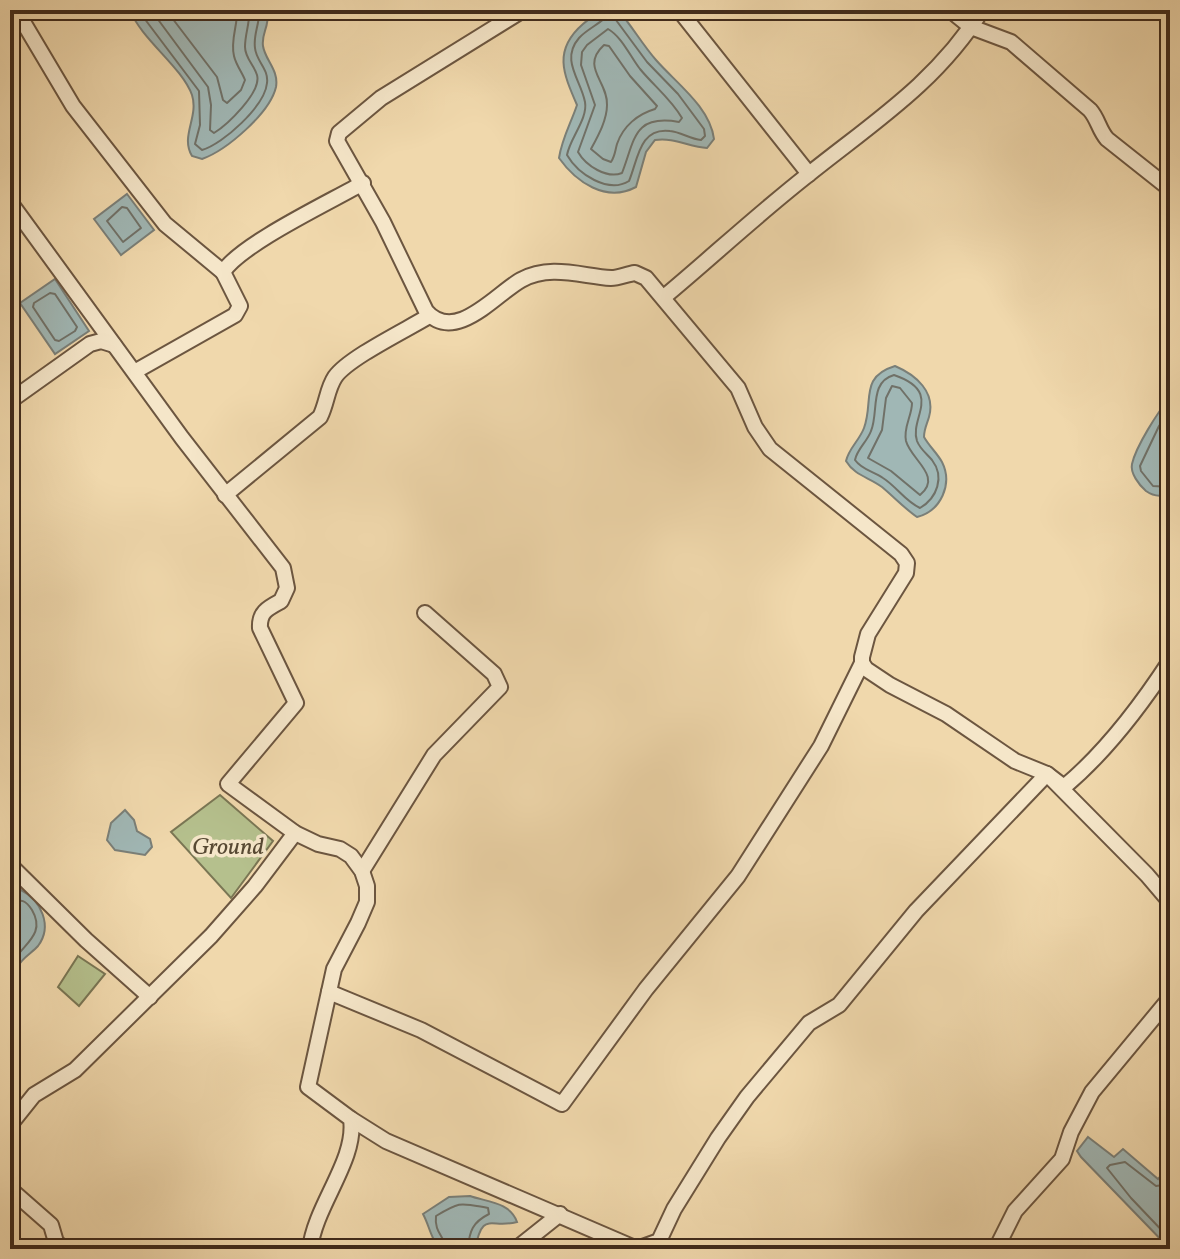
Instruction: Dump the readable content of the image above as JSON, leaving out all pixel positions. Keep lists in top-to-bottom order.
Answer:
{
  "parks": ["Ground"]
}
